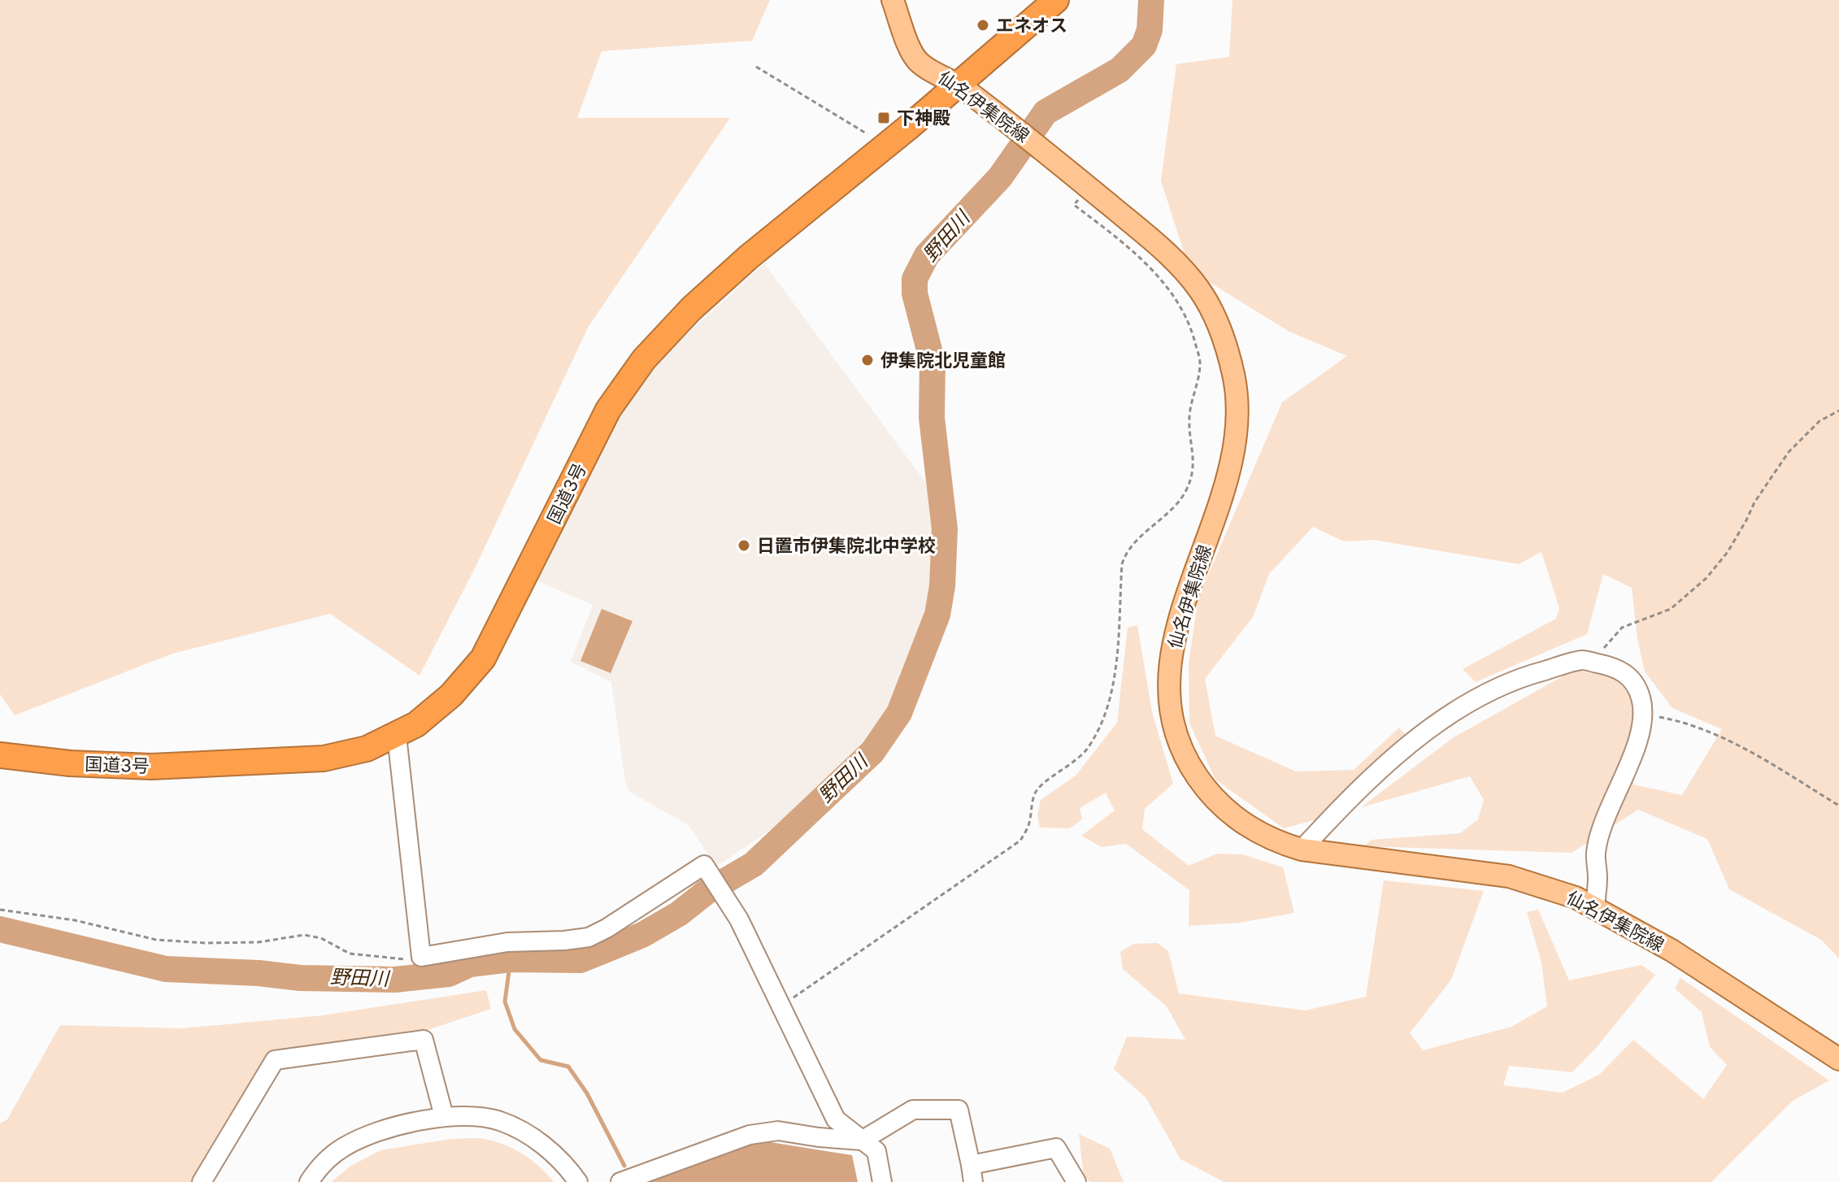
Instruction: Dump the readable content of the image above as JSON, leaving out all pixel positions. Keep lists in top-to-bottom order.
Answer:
{
  "streets": {
    "highway": ["国道3号"],
    "main road": ["仙名伊集院線"]
  },
  "crossings": [
    ["仙名伊集院線", "国道3号"]
  ],
  "water": ["野田川"],
  "places": {
    "other": ["エネオス", "伊集院北児童館", "日置市伊集院北中学校"],
    "transit": ["下神殿"]
  }
}
